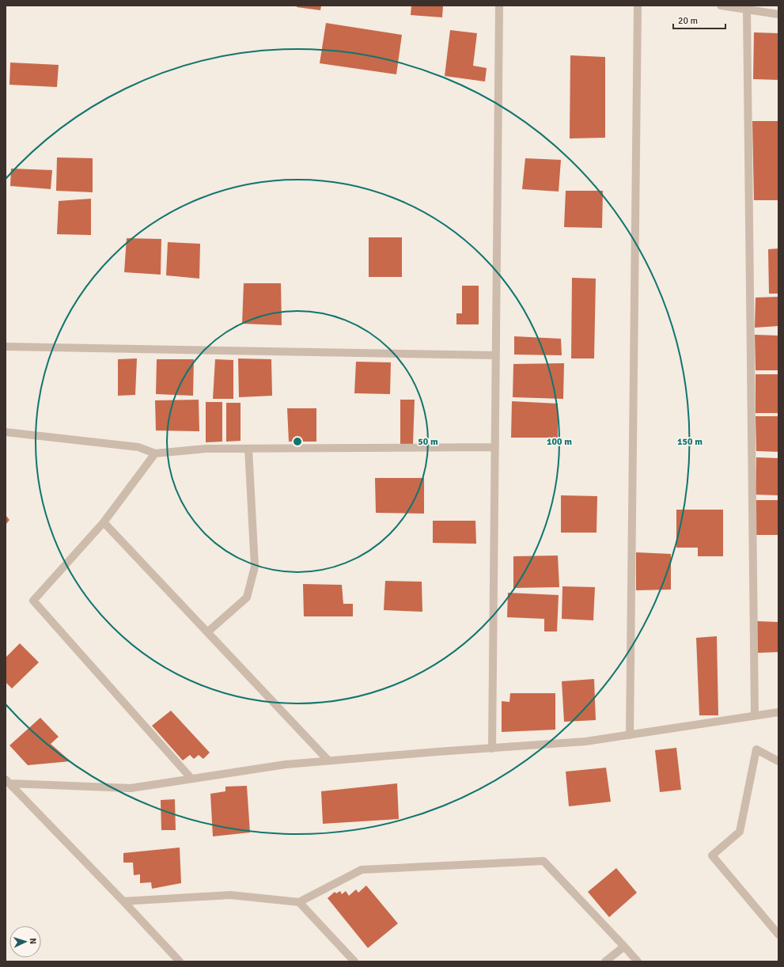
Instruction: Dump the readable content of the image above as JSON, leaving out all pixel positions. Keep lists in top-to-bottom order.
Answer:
{
  "scale_bar": "20 m",
  "north": "right",
  "rings": ["50 m", "100 m", "150 m"]
}
